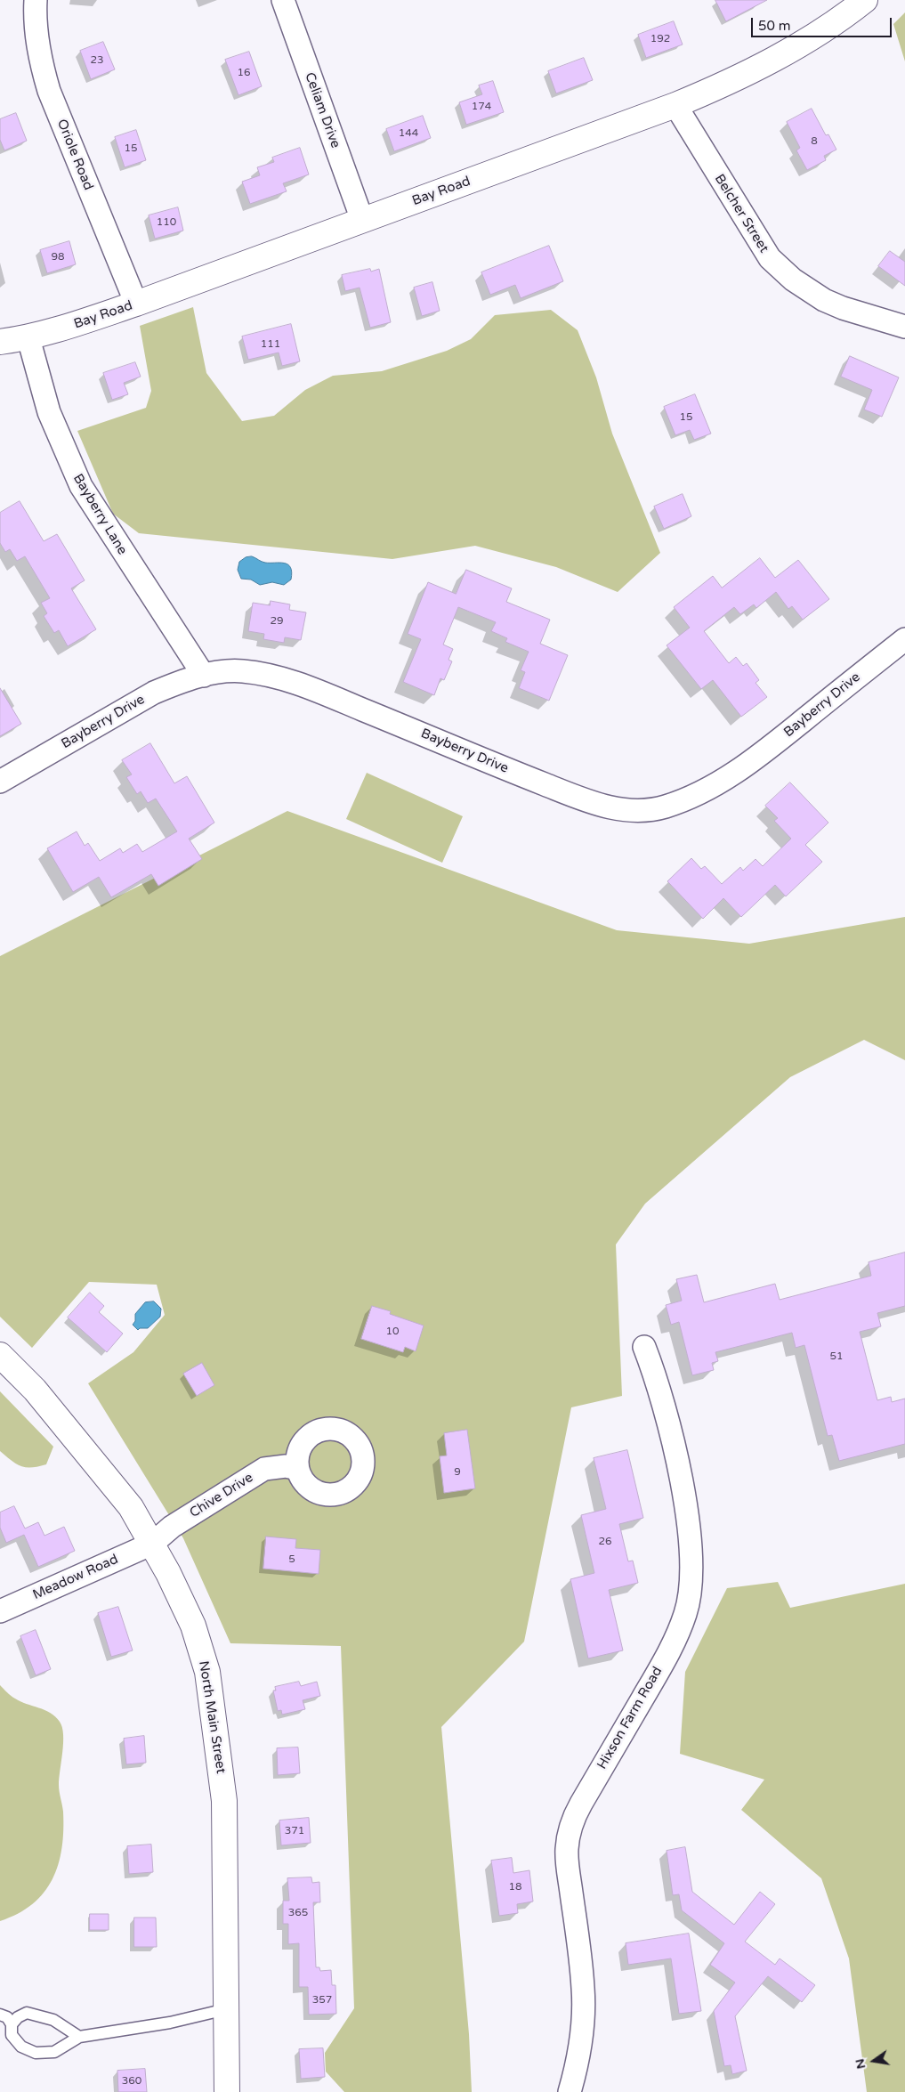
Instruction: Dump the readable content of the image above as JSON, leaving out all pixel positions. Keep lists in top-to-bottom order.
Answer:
{
  "streets": {
    "main road": ["Bay Road", "North Main Street"],
    "street": [
      "Celiam Drive",
      "Oriole Road",
      "Belcher Street",
      "Bayberry Lane",
      "Bayberry Drive",
      "Chive Drive",
      "Meadow Road",
      "Hixson Farm Road"
    ]
  },
  "crossings": [
    ["Celiam Drive", "Bay Road"],
    ["Oriole Road", "Bay Road"],
    ["Bay Road", "Belcher Street"],
    ["Bay Road", "Bayberry Lane"],
    ["Bayberry Lane", "Bayberry Drive"],
    ["Chive Drive", "Meadow Road"],
    ["Chive Drive", "North Main Street"],
    ["Meadow Road", "North Main Street"]
  ],
  "house_numbers": [
    "192",
    "23",
    "16",
    "174",
    "144",
    "8",
    "15",
    "110",
    "98",
    "111",
    "15",
    "29",
    "10",
    "51",
    "9",
    "26",
    "5",
    "371",
    "18",
    "365",
    "357",
    "360"
  ],
  "scale_bar": "50 m",
  "north": "left"
}
